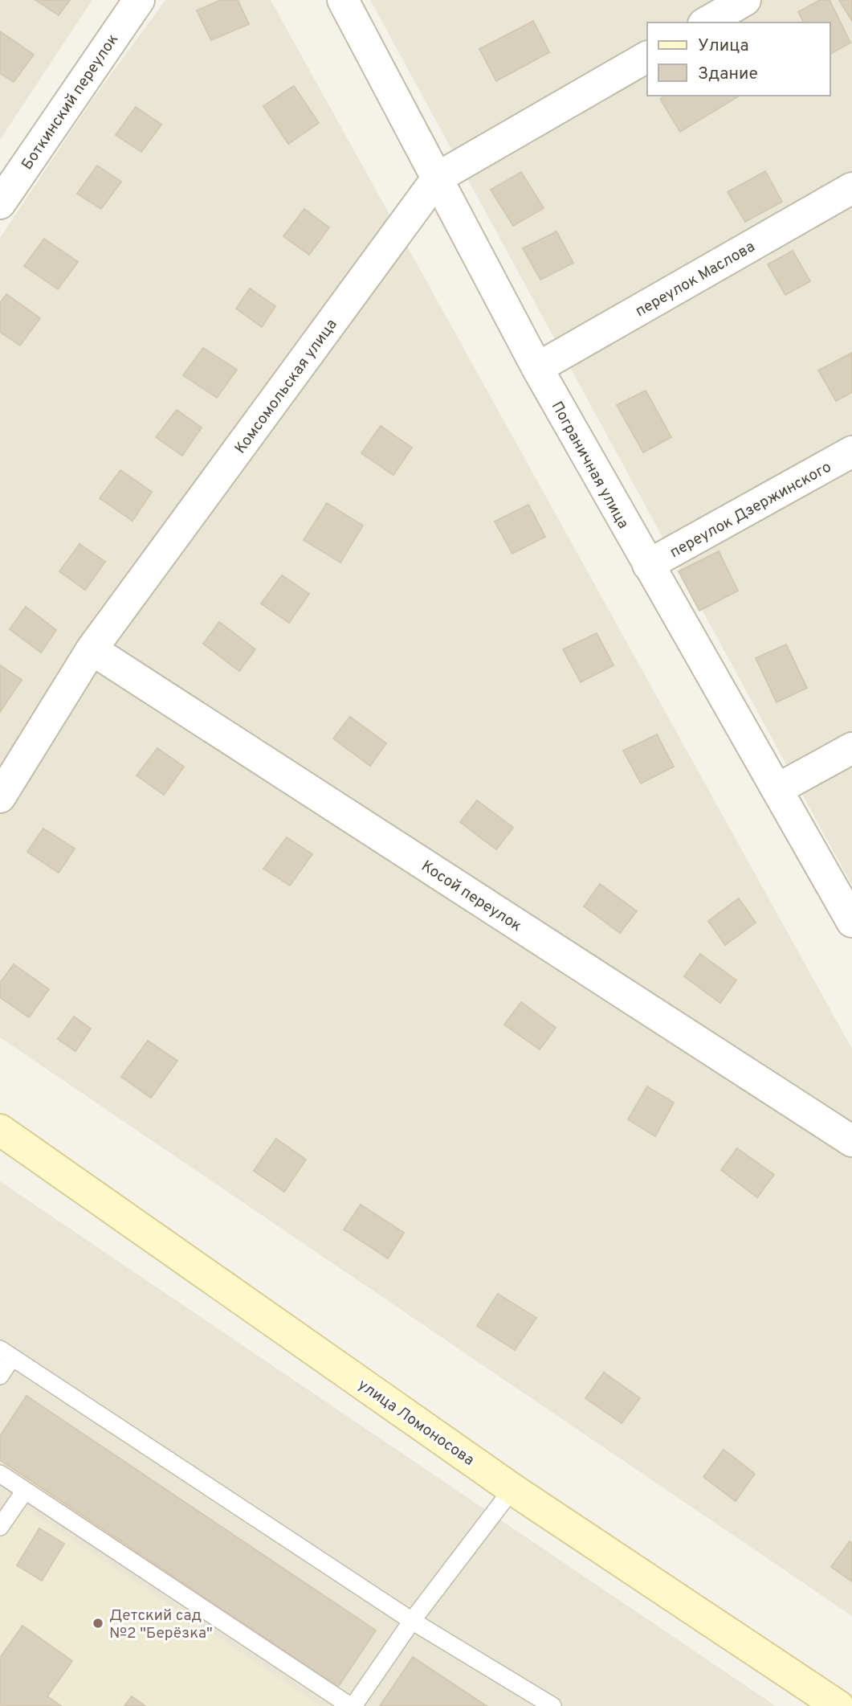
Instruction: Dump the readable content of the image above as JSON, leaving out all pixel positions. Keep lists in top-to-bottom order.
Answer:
{
  "streets": {
    "main road": ["улица Ломоносова"],
    "street": [
      "Боткинский переулок",
      "переулок Маслова",
      "Комсомольская улица",
      "Пограничная улица",
      "переулок Дзержинского",
      "Косой переулок"
    ]
  },
  "crossings": [
    ["переулок Маслова", "Пограничная улица"],
    ["Комсомольская улица", "Пограничная улица"],
    ["Комсомольская улица", "Косой переулок"],
    ["Пограничная улица", "переулок Дзержинского"]
  ],
  "places": ["Детский сад №2 \"Берёзка\""],
  "legend": ["Улица", "Здание"]
}
